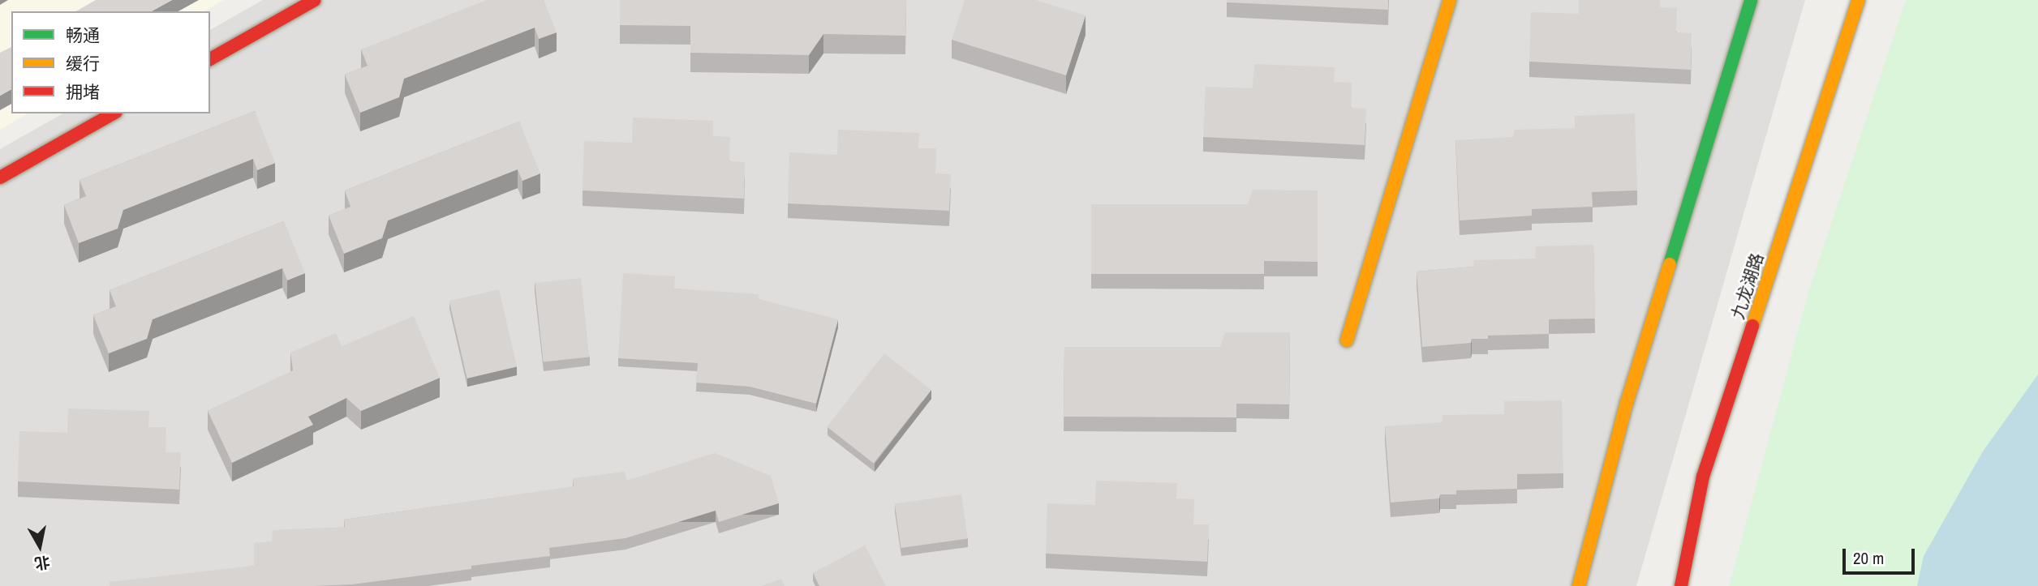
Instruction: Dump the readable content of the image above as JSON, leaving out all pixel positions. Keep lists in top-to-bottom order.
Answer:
{
  "streets": {
    "street": ["九龙湖路"]
  },
  "legend": ["畅通", "缓行", "拥堵"],
  "scale_bar": "20 m",
  "north": "bottom"
}
